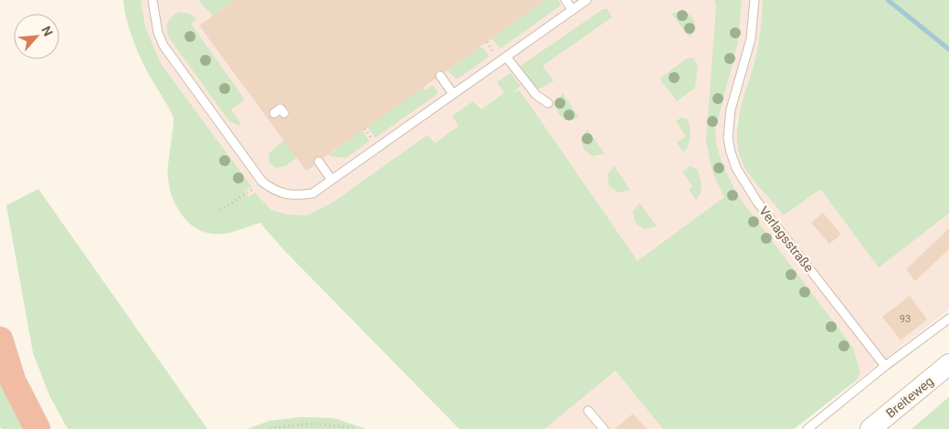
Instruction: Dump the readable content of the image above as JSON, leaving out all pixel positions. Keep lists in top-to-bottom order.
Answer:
{
  "streets": {
    "street": ["Breiteweg"],
    "lane": ["Verlagsstraße"]
  },
  "house_numbers": ["93"],
  "north": "top right"
}
